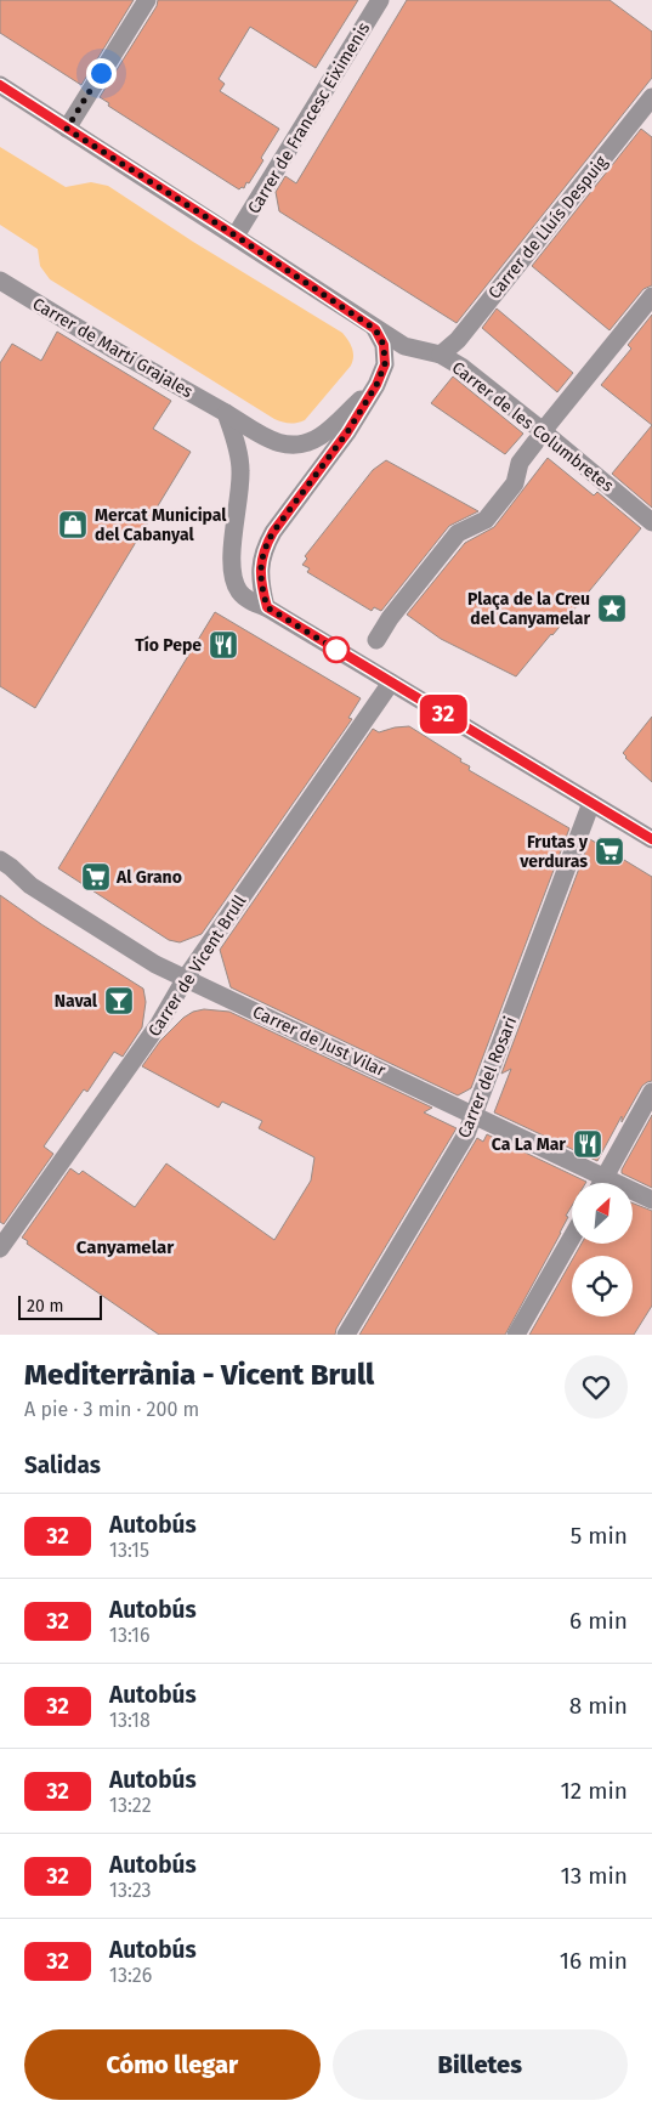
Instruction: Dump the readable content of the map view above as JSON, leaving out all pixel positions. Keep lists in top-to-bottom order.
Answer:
{
  "streets": {
    "street": [
      "Carrer de Francesc Eiximenis",
      "Carrer de Lluís Despuig",
      "Carrer de Martí Grajales",
      "Carrer de les Columbretes",
      "Carrer de Vicent Brull",
      "Carrer de Just Vilar",
      "Carrer del Rosari"
    ]
  },
  "crossings": [
    ["Carrer de Lluís Despuig", "Carrer de les Columbretes"],
    ["Carrer de Vicent Brull", "Carrer de Just Vilar"],
    ["Carrer de Just Vilar", "Carrer del Rosari"]
  ],
  "districts": ["Canyamelar"],
  "places": {
    "shop": ["Mercat Municipal del Cabanyal"],
    "place": ["Plaça de la Creu del Canyamelar"],
    "restaurant": ["Tío Pepe", "Ca La Mar"],
    "supermarket": ["Frutas y verduras", "Al Grano"],
    "bar": ["Naval"]
  },
  "lines": ["bus line 32"],
  "scale_bar": "20 m",
  "north": "top right",
  "page": {
    "on_map": "32",
    "scale": "20 m",
    "heading": [
      ["Mediterrània - Vicent Brull", "A pie · 3 min · 200 m"],
      "Salidas"
    ],
    "list": [
      {
        "mark": "32",
        "name": "Autobús",
        "note": "13:15",
        "value": "5 min"
      },
      {
        "mark": "32",
        "name": "Autobús",
        "note": "13:16",
        "value": "6 min"
      },
      {
        "mark": "32",
        "name": "Autobús",
        "note": "13:18",
        "value": "8 min"
      },
      {
        "mark": "32",
        "name": "Autobús",
        "note": "13:22",
        "value": "12 min"
      },
      {
        "mark": "32",
        "name": "Autobús",
        "note": "13:23",
        "value": "13 min"
      },
      {
        "mark": "32",
        "name": "Autobús",
        "note": "13:26",
        "value": "16 min"
      }
    ],
    "buttons": ["Cómo llegar", "Billetes"]
  }
}
